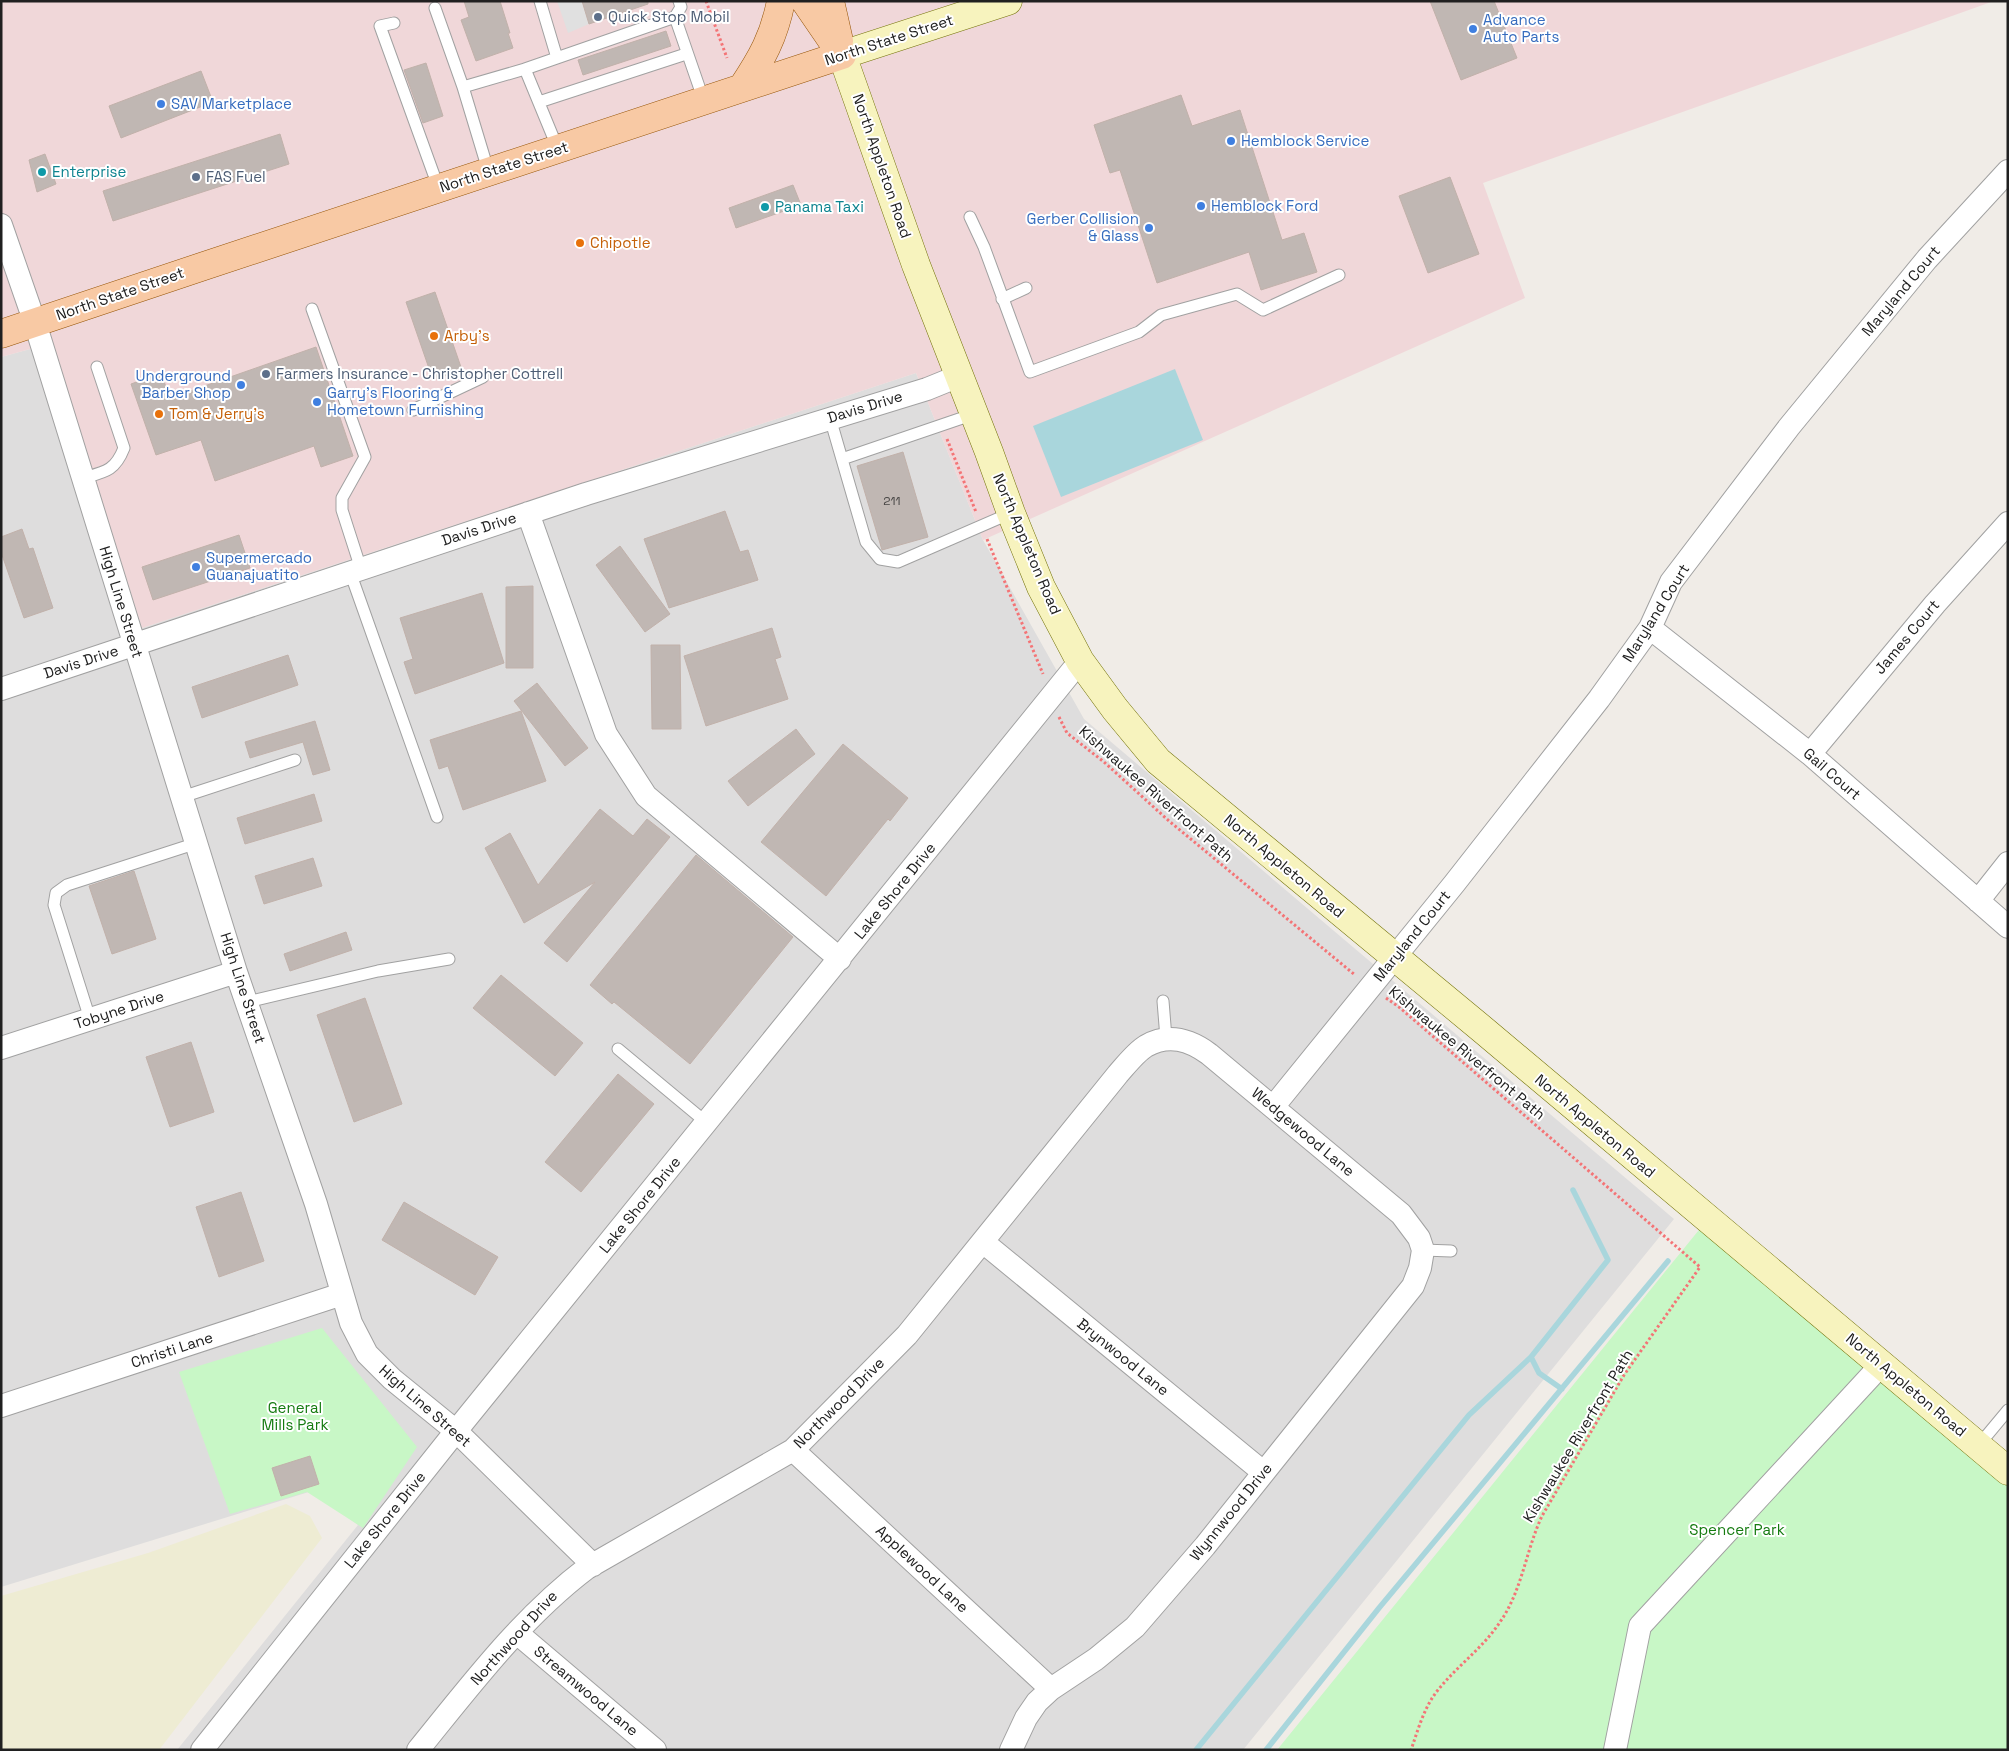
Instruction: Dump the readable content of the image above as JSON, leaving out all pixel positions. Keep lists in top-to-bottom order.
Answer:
{
  "streets": {
    "main road": ["North State Street", "North Appleton Road"],
    "street": [
      "Maryland Court",
      "Davis Drive",
      "High Line Street",
      "James Court",
      "Gail Court",
      "Lake Shore Drive",
      "Tobyne Drive",
      "Wedgewood Lane",
      "Christi Lane",
      "Brynwood Lane",
      "Northwood Drive",
      "Wynnwood Drive",
      "Applewood Lane",
      "Streamwood Lane"
    ],
    "path": ["Kishwaukee Riverfront Path"]
  },
  "crossings": [
    ["North State Street", "North Appleton Road"],
    ["North State Street", "High Line Street"],
    ["North Appleton Road", "Maryland Court"],
    ["North Appleton Road", "Davis Drive"],
    ["North Appleton Road", "Lake Shore Drive"],
    ["Maryland Court", "Gail Court"],
    ["Maryland Court", "Kishwaukee Riverfront Path"],
    ["Maryland Court", "Wedgewood Lane"],
    ["Davis Drive", "High Line Street"],
    ["High Line Street", "Lake Shore Drive"],
    ["High Line Street", "Tobyne Drive"],
    ["High Line Street", "Christi Lane"],
    ["High Line Street", "Northwood Drive"],
    ["James Court", "Gail Court"],
    ["Kishwaukee Riverfront Path", "Lake Shore Drive"],
    ["Wedgewood Lane", "Northwood Drive"],
    ["Wedgewood Lane", "Wynnwood Drive"],
    ["Brynwood Lane", "Northwood Drive"],
    ["Brynwood Lane", "Wynnwood Drive"],
    ["Northwood Drive", "Applewood Lane"],
    ["Northwood Drive", "Streamwood Lane"],
    ["Wynnwood Drive", "Applewood Lane"]
  ],
  "parks": ["General Mills Park", "Spencer Park"],
  "places": [
    "Quick Stop Mobil",
    "Advance Auto Parts",
    "SAV Marketplace",
    "Hemblock Service",
    "Enterprise",
    "FAS Fuel",
    "Hemblock Ford",
    "Panama Taxi",
    "Gerber Collision & Glass",
    "Chipotle",
    "Arby's",
    "Farmers Insurance - Christopher Cottrell",
    "Underground Barber Shop",
    "Garry's Flooring & Hometown Furnishing",
    "Tom & Jerry's",
    "Supermercado Guanajuatito"
  ],
  "house_numbers": ["211"]
}
